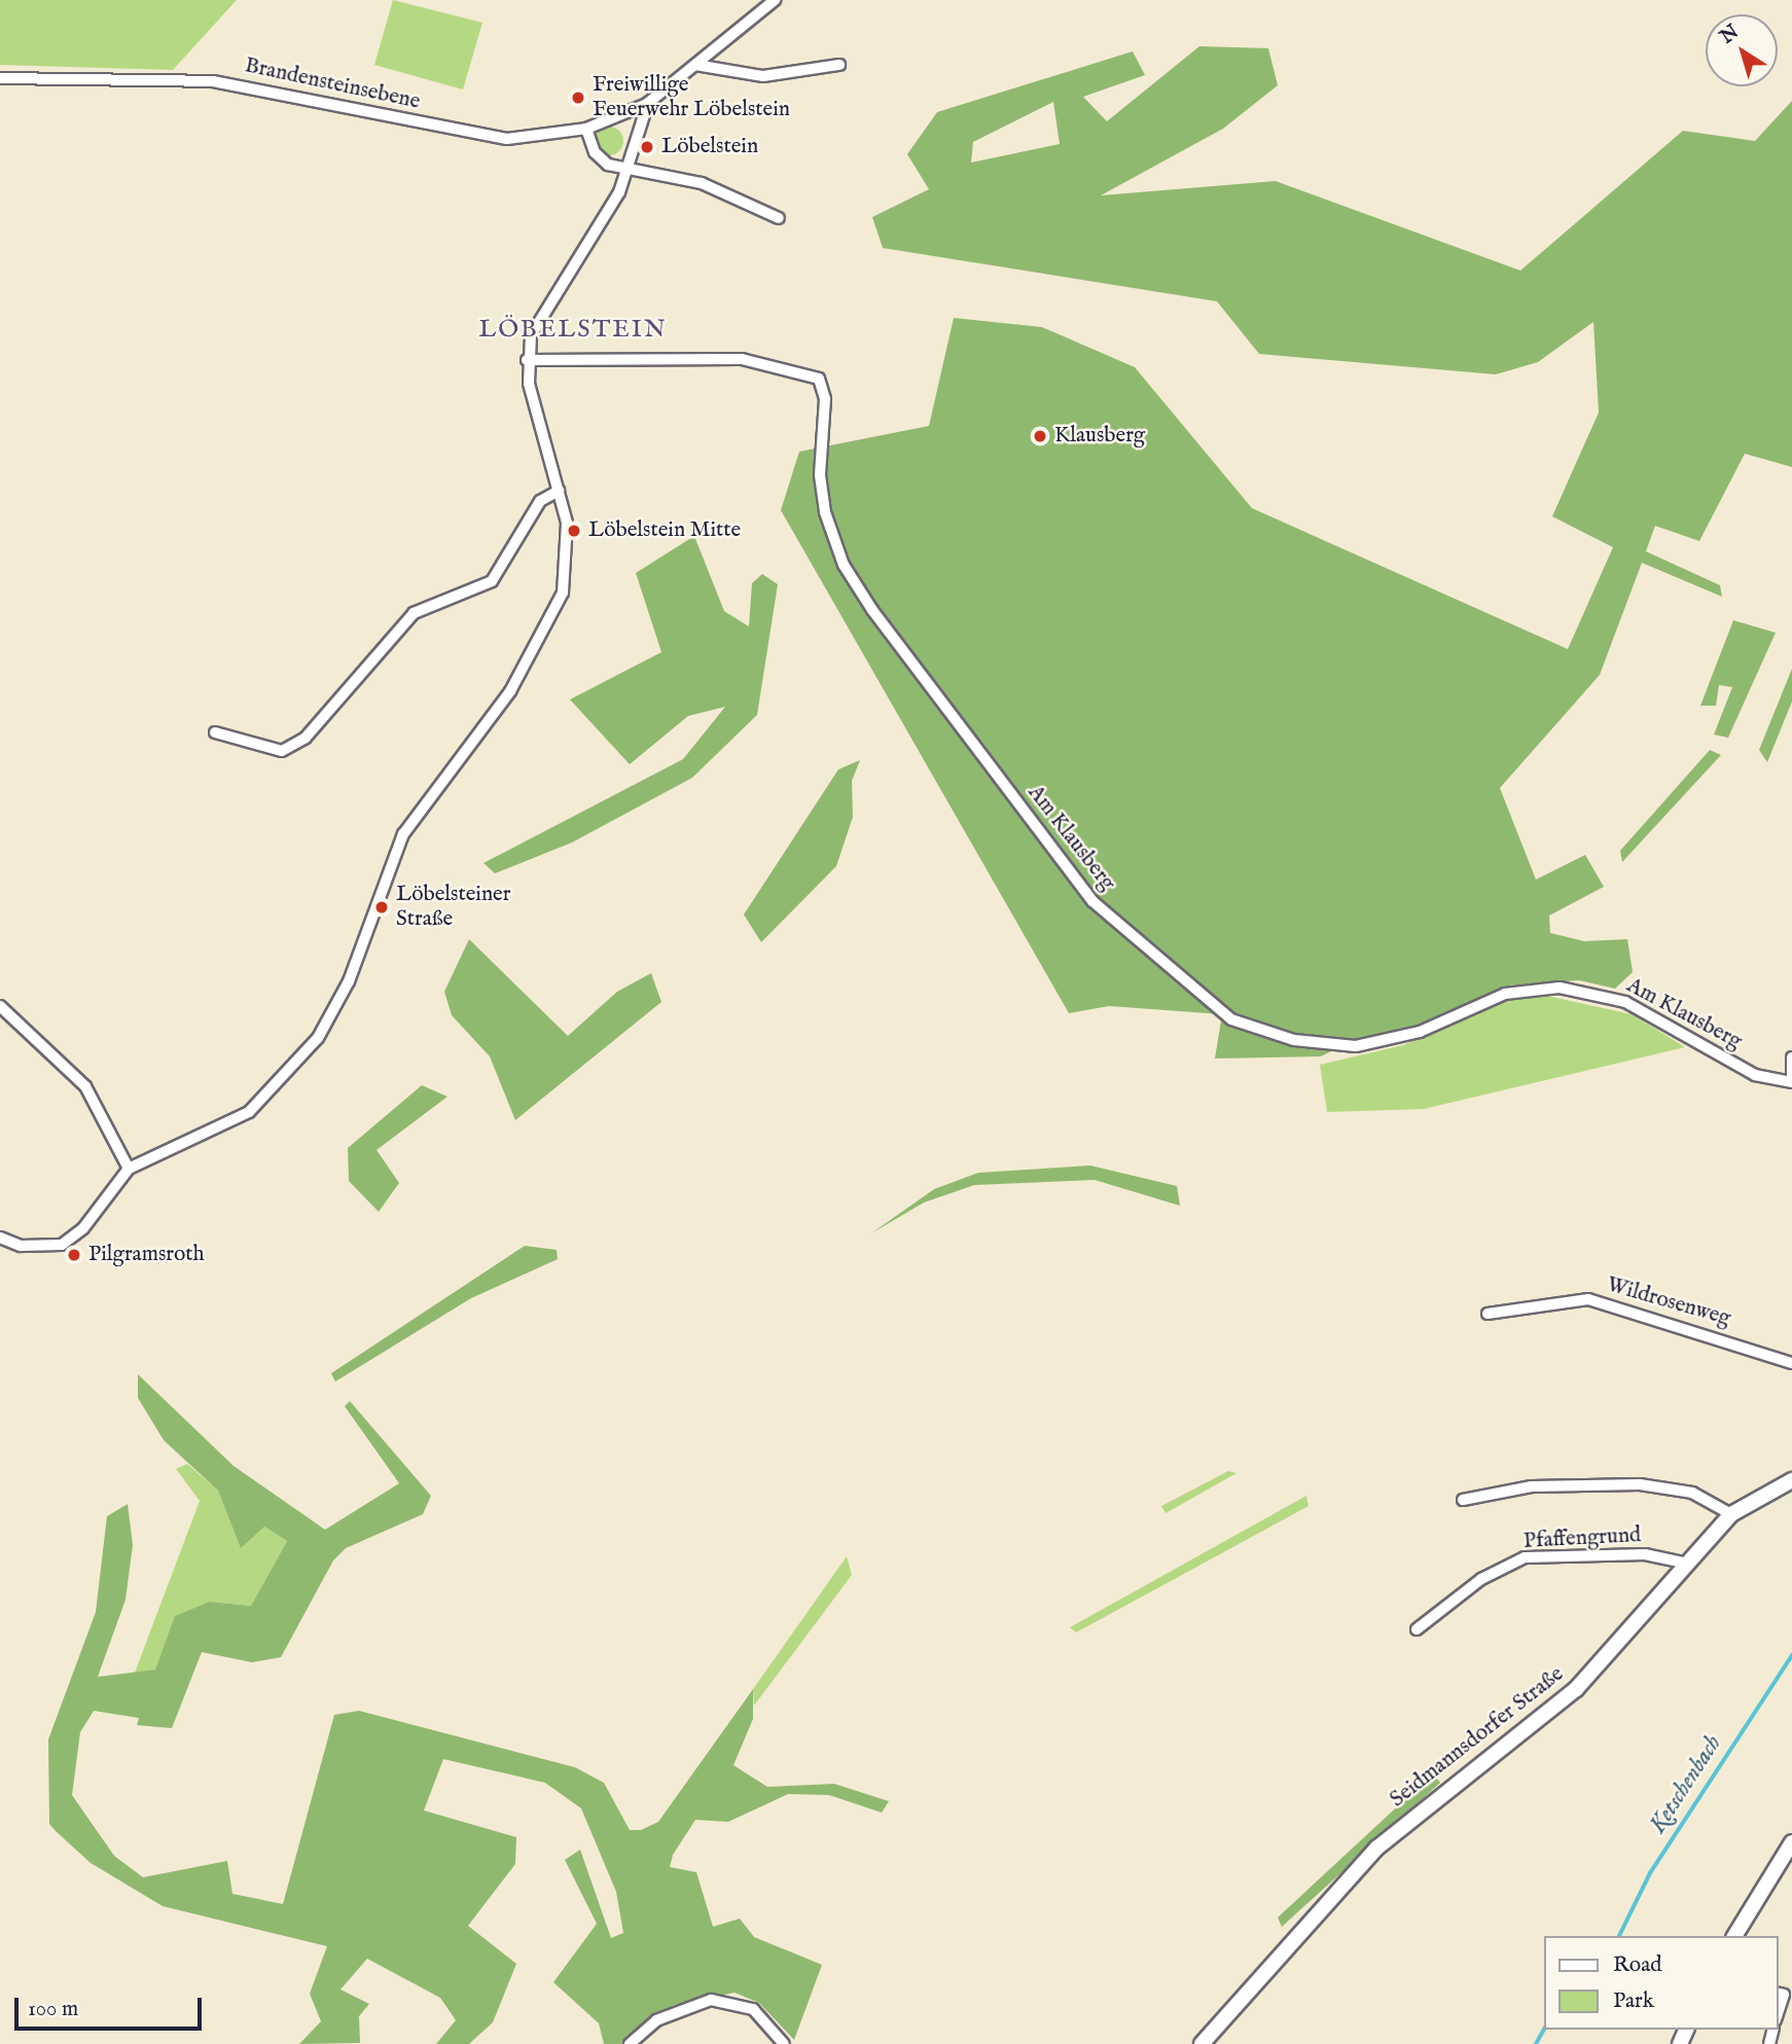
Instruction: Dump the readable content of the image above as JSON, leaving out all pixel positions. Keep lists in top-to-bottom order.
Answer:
{
  "streets": {
    "street": [
      "Brandensteinsebene",
      "Am Klausberg",
      "Wildrosenweg",
      "Pfaffengrund",
      "Seidmannsdorfer Straße"
    ]
  },
  "crossings": [
    ["Pfaffengrund", "Seidmannsdorfer Straße"]
  ],
  "districts": ["LÖBELSTEIN"],
  "water": ["Ketschenbach"],
  "places": [
    "Freiwillige Feuerwehr Löbelstein",
    "Löbelstein",
    "Klausberg",
    "Löbelstein Mitte",
    "Löbelsteiner Straße",
    "Pilgramsroth"
  ],
  "legend": ["Road", "Park"],
  "scale_bar": "100 m",
  "north": "top left"
}
